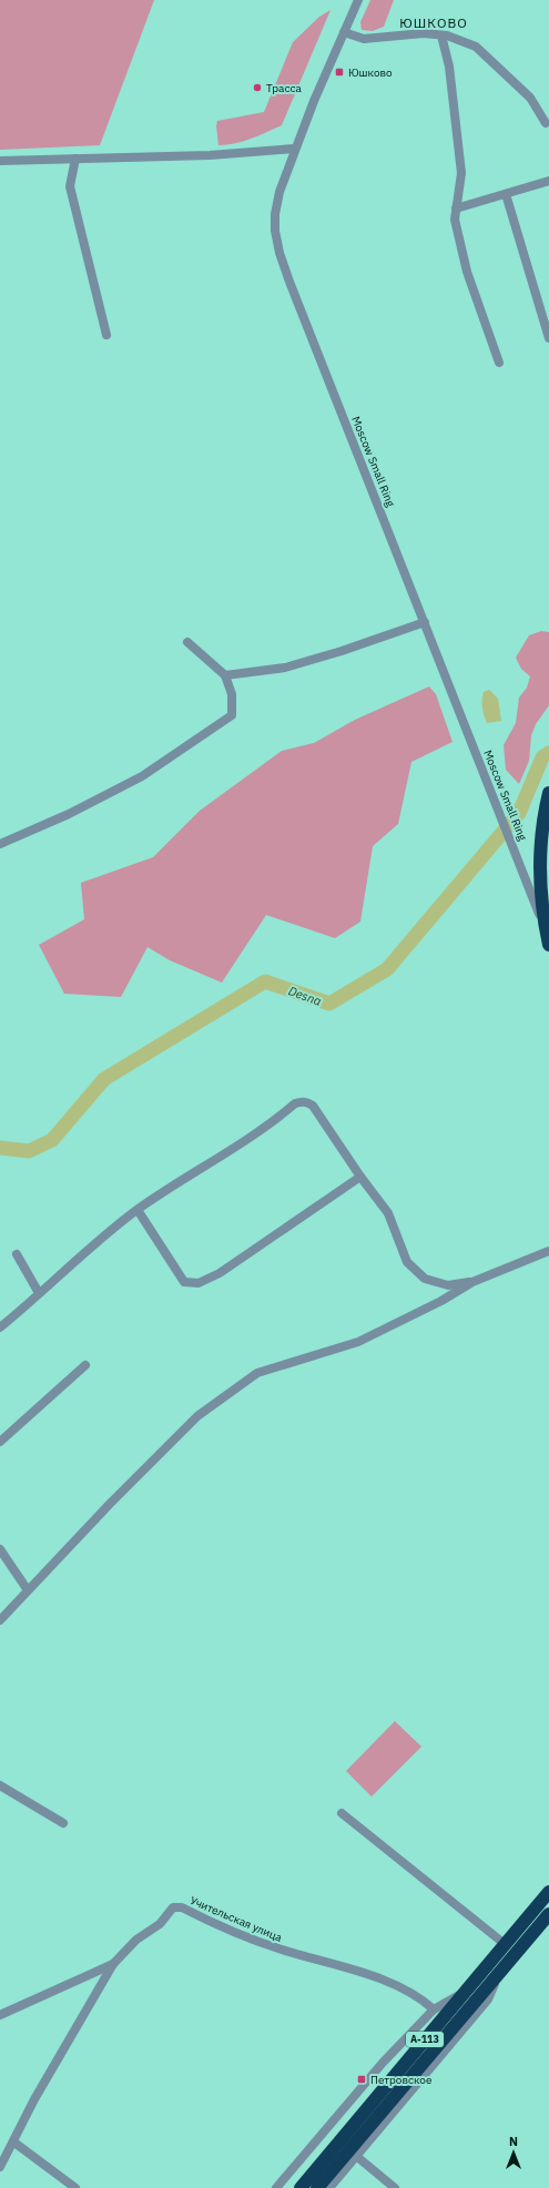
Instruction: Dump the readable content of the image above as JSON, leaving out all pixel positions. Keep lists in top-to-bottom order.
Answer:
{
  "streets": {
    "highway": ["А-113"],
    "street": ["Moscow Small Ring", "Учительская улица"]
  },
  "districts": ["ЮШКОВО"],
  "water": ["Desna"],
  "places": {
    "transit": ["Юшково", "Петровское"],
    "other": ["Трасса"]
  },
  "north": "top"
}
